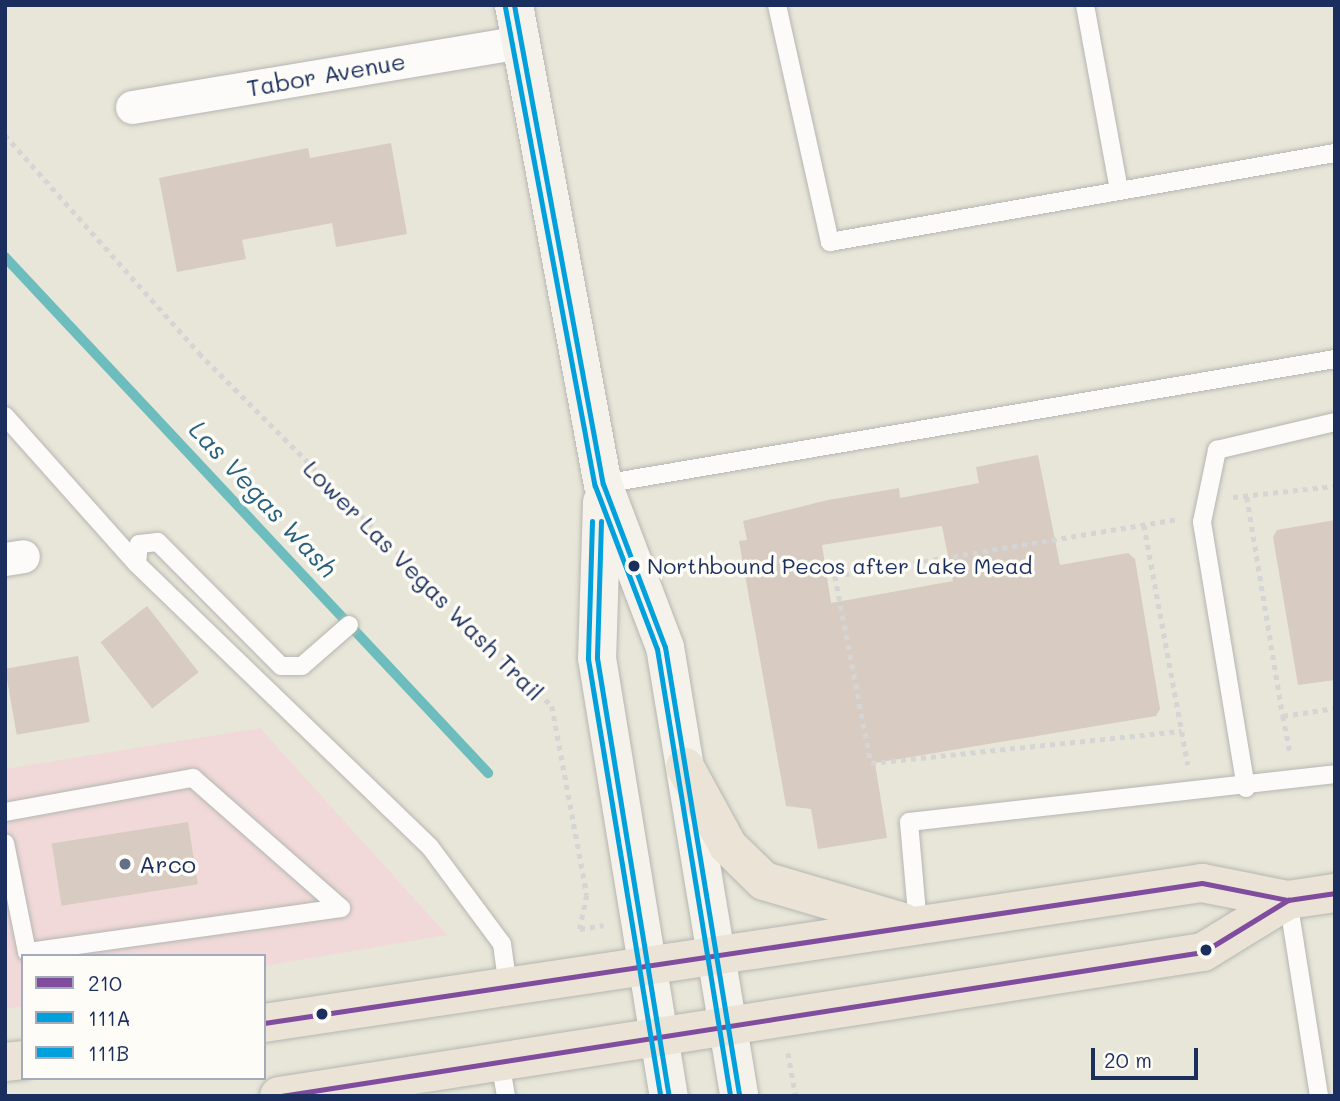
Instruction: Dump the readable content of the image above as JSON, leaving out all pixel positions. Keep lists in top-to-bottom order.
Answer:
{
  "streets": {
    "street": ["Tabor Avenue"],
    "path": ["Lower Las Vegas Wash Trail"]
  },
  "water": ["Las Vegas Wash"],
  "places": ["Northbound Pecos after Lake Mead", "Arco"],
  "lines": ["transit line 111A", "transit line 111B", "transit line 210"],
  "legend": ["210", "111A", "111B"],
  "scale_bar": "20 m"
}
